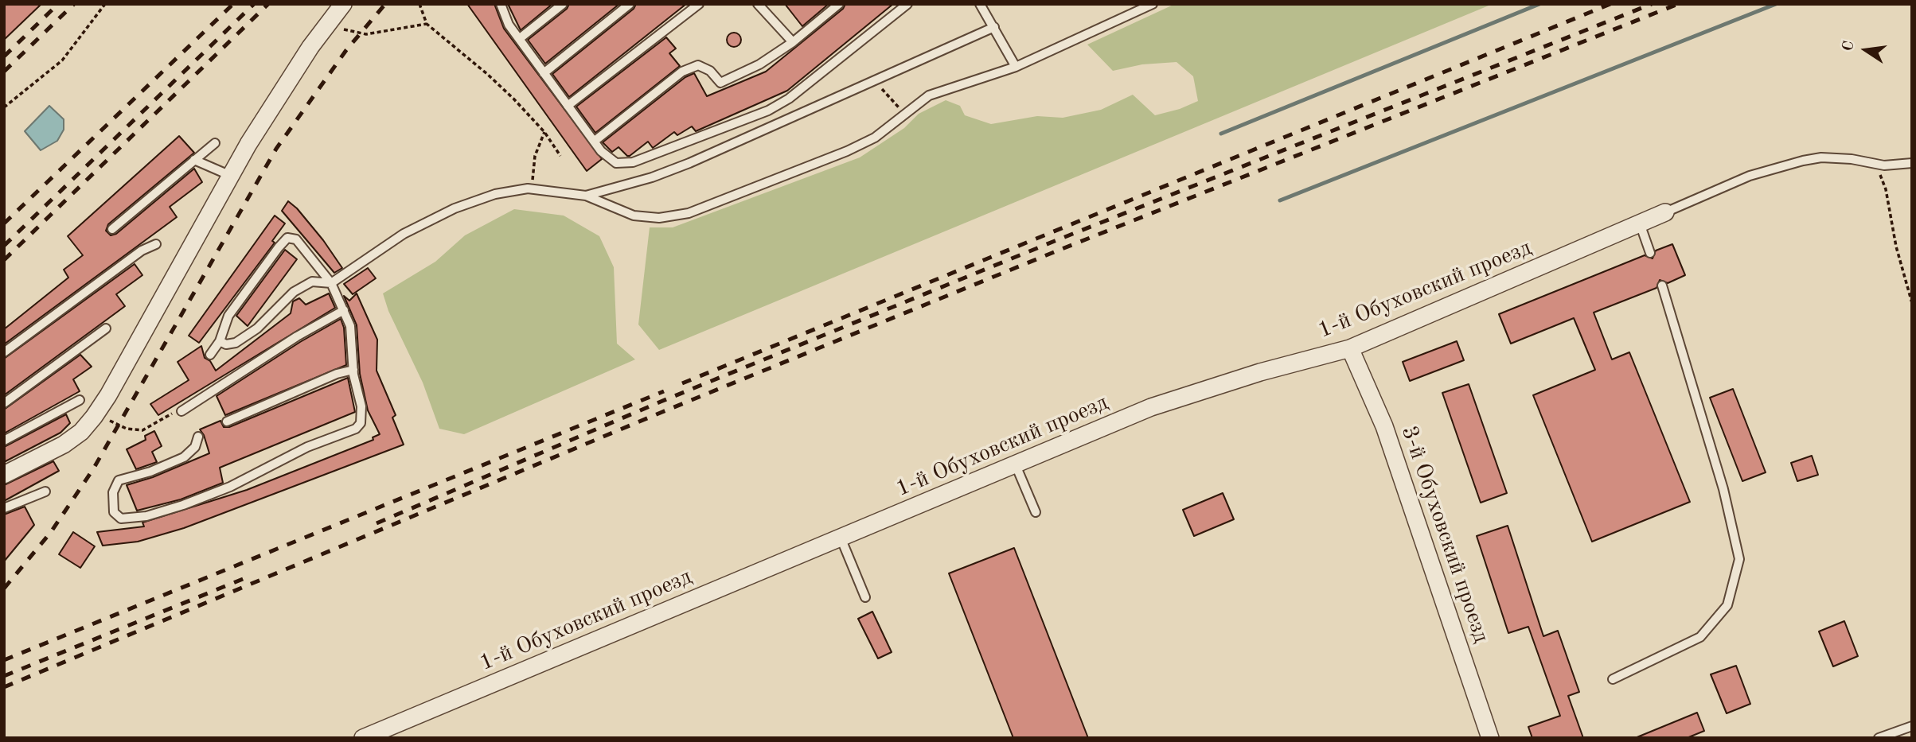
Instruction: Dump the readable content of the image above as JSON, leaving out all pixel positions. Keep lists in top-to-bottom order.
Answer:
{
  "streets": {
    "street": ["1-й Обуховский проезд", "3-й Обуховский проезд"]
  },
  "crossings": [
    ["1-й Обуховский проезд", "3-й Обуховский проезд"]
  ],
  "north": "left"
}
